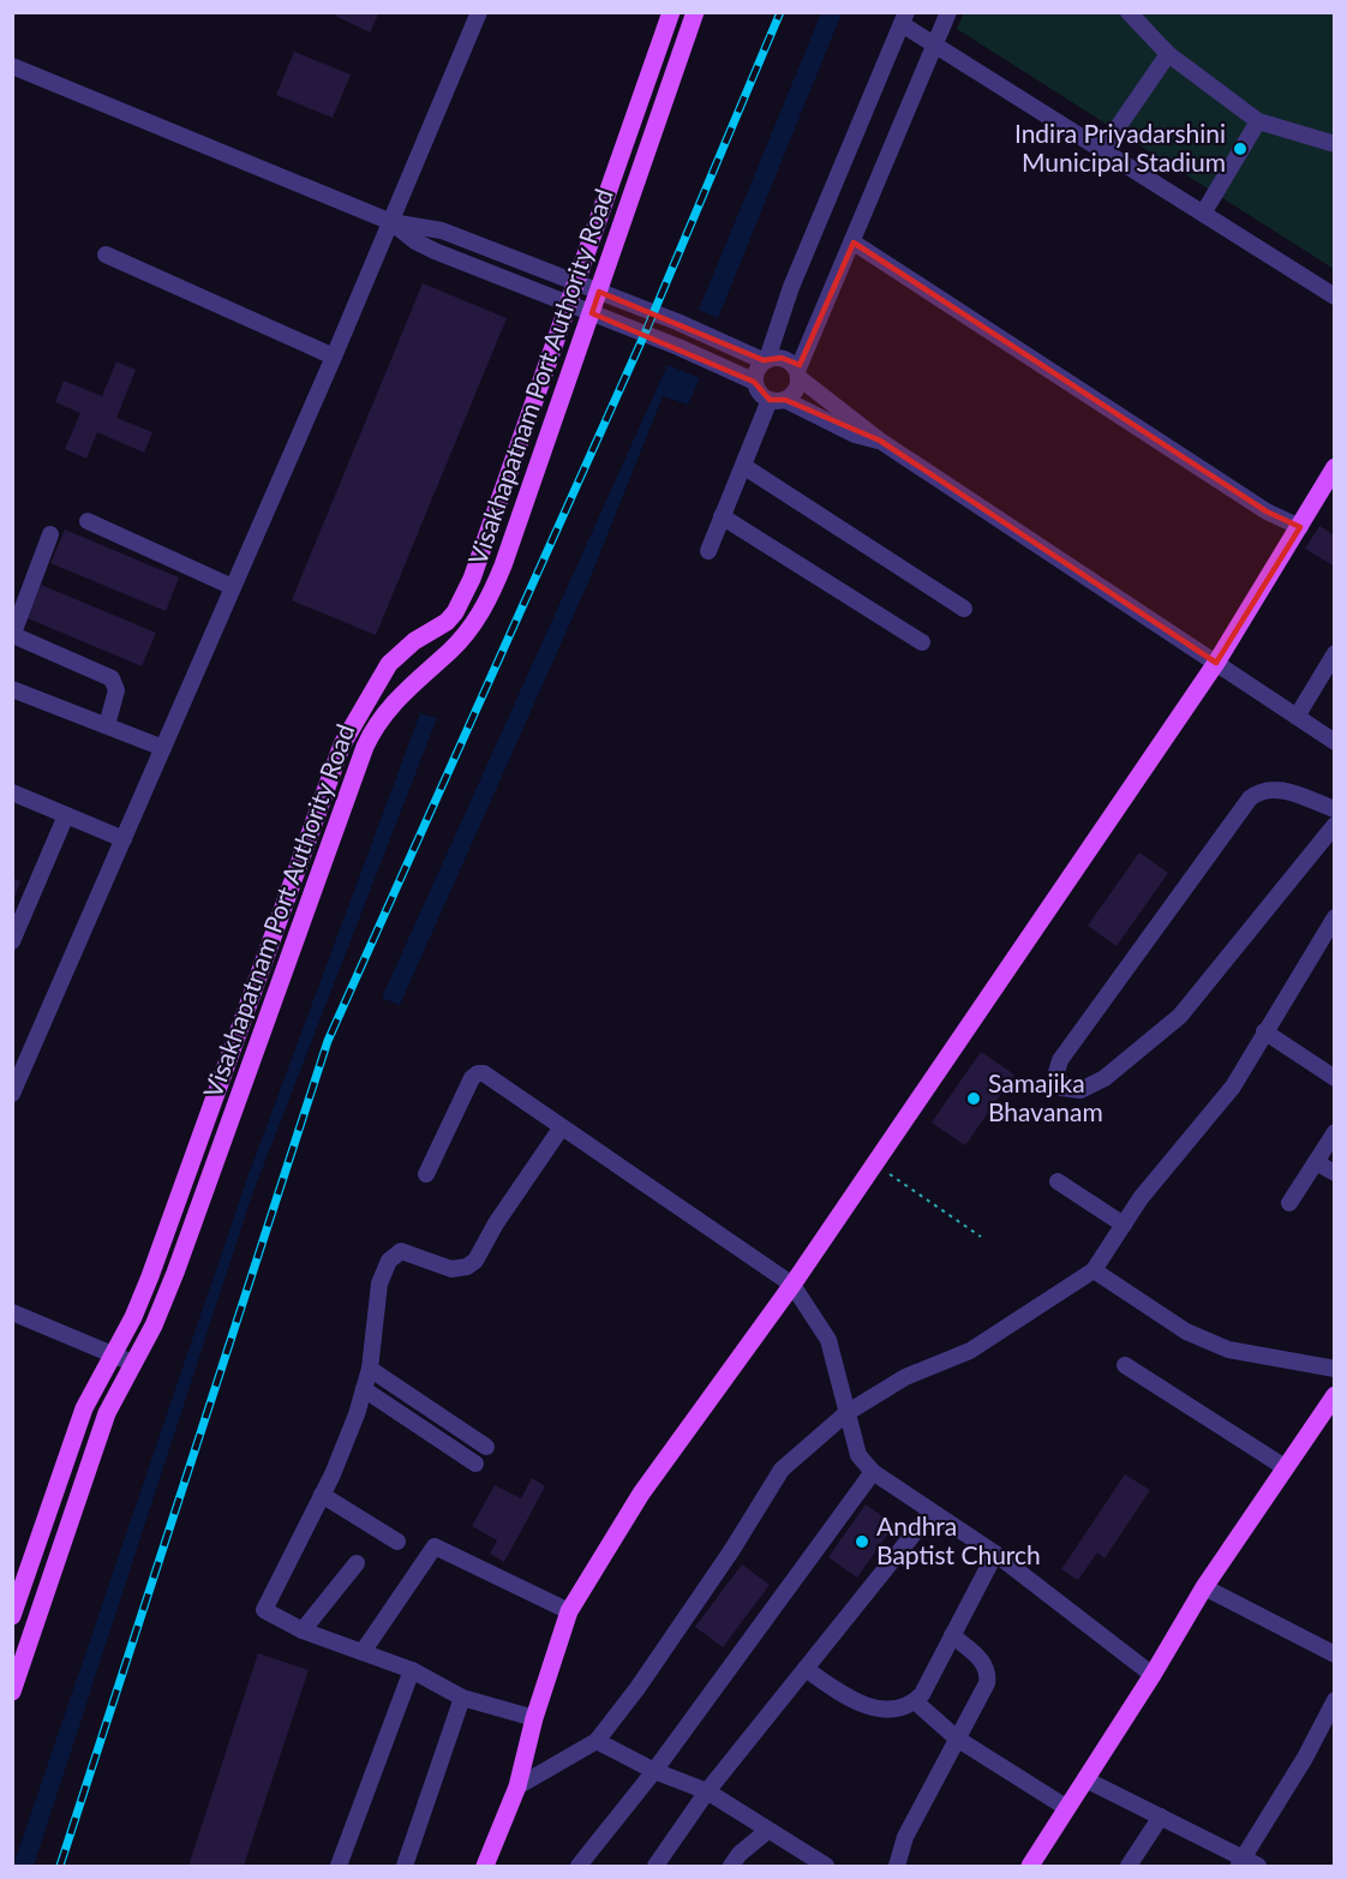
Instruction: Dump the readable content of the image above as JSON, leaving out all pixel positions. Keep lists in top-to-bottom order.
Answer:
{
  "streets": {
    "main road": ["Visakhapatnam Port Authority Road"]
  },
  "places": ["Indira Priyadarshini Municipal Stadium", "Samajika Bhavanam", "Andhra Baptist Church"]
}
